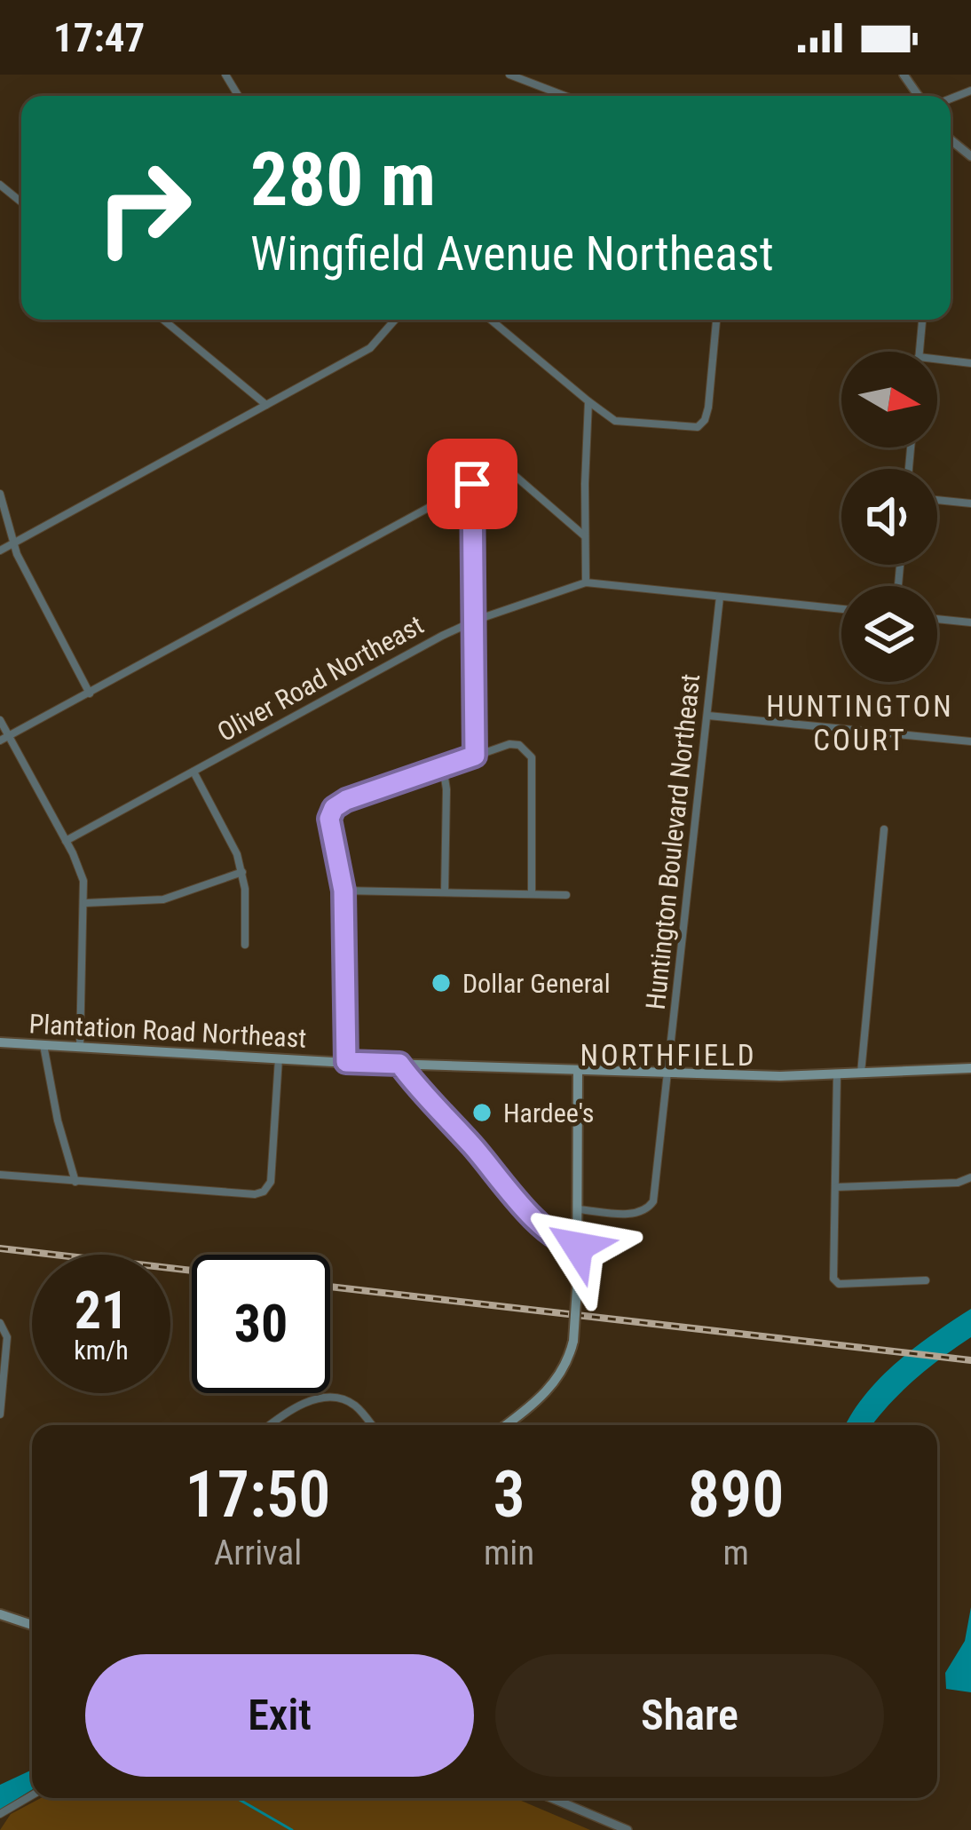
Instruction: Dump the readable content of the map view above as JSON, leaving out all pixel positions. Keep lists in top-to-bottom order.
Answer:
{
  "streets": {
    "main road": ["Plantation Road Northeast"],
    "street": ["Oliver Road Northeast", "Huntington Boulevard Northeast"]
  },
  "crossings": [
    ["Oliver Road Northeast", "Huntington Boulevard Northeast"],
    ["Huntington Boulevard Northeast", "Plantation Road Northeast"]
  ],
  "districts": ["HUNTINGTON COURT", "NORTHFIELD"],
  "places": ["Dollar General", "Hardee's"],
  "north": "right",
  "page": {
    "status": "17:47",
    "turn": ["280 m", "Wingfield Avenue Northeast"],
    "speed": "21 km/h",
    "limit": "30",
    "eta": [
      "17:50",
      "Arrival",
      "3",
      "min",
      "890",
      "m"
    ],
    "buttons": ["Exit", "Share"]
  }
}
